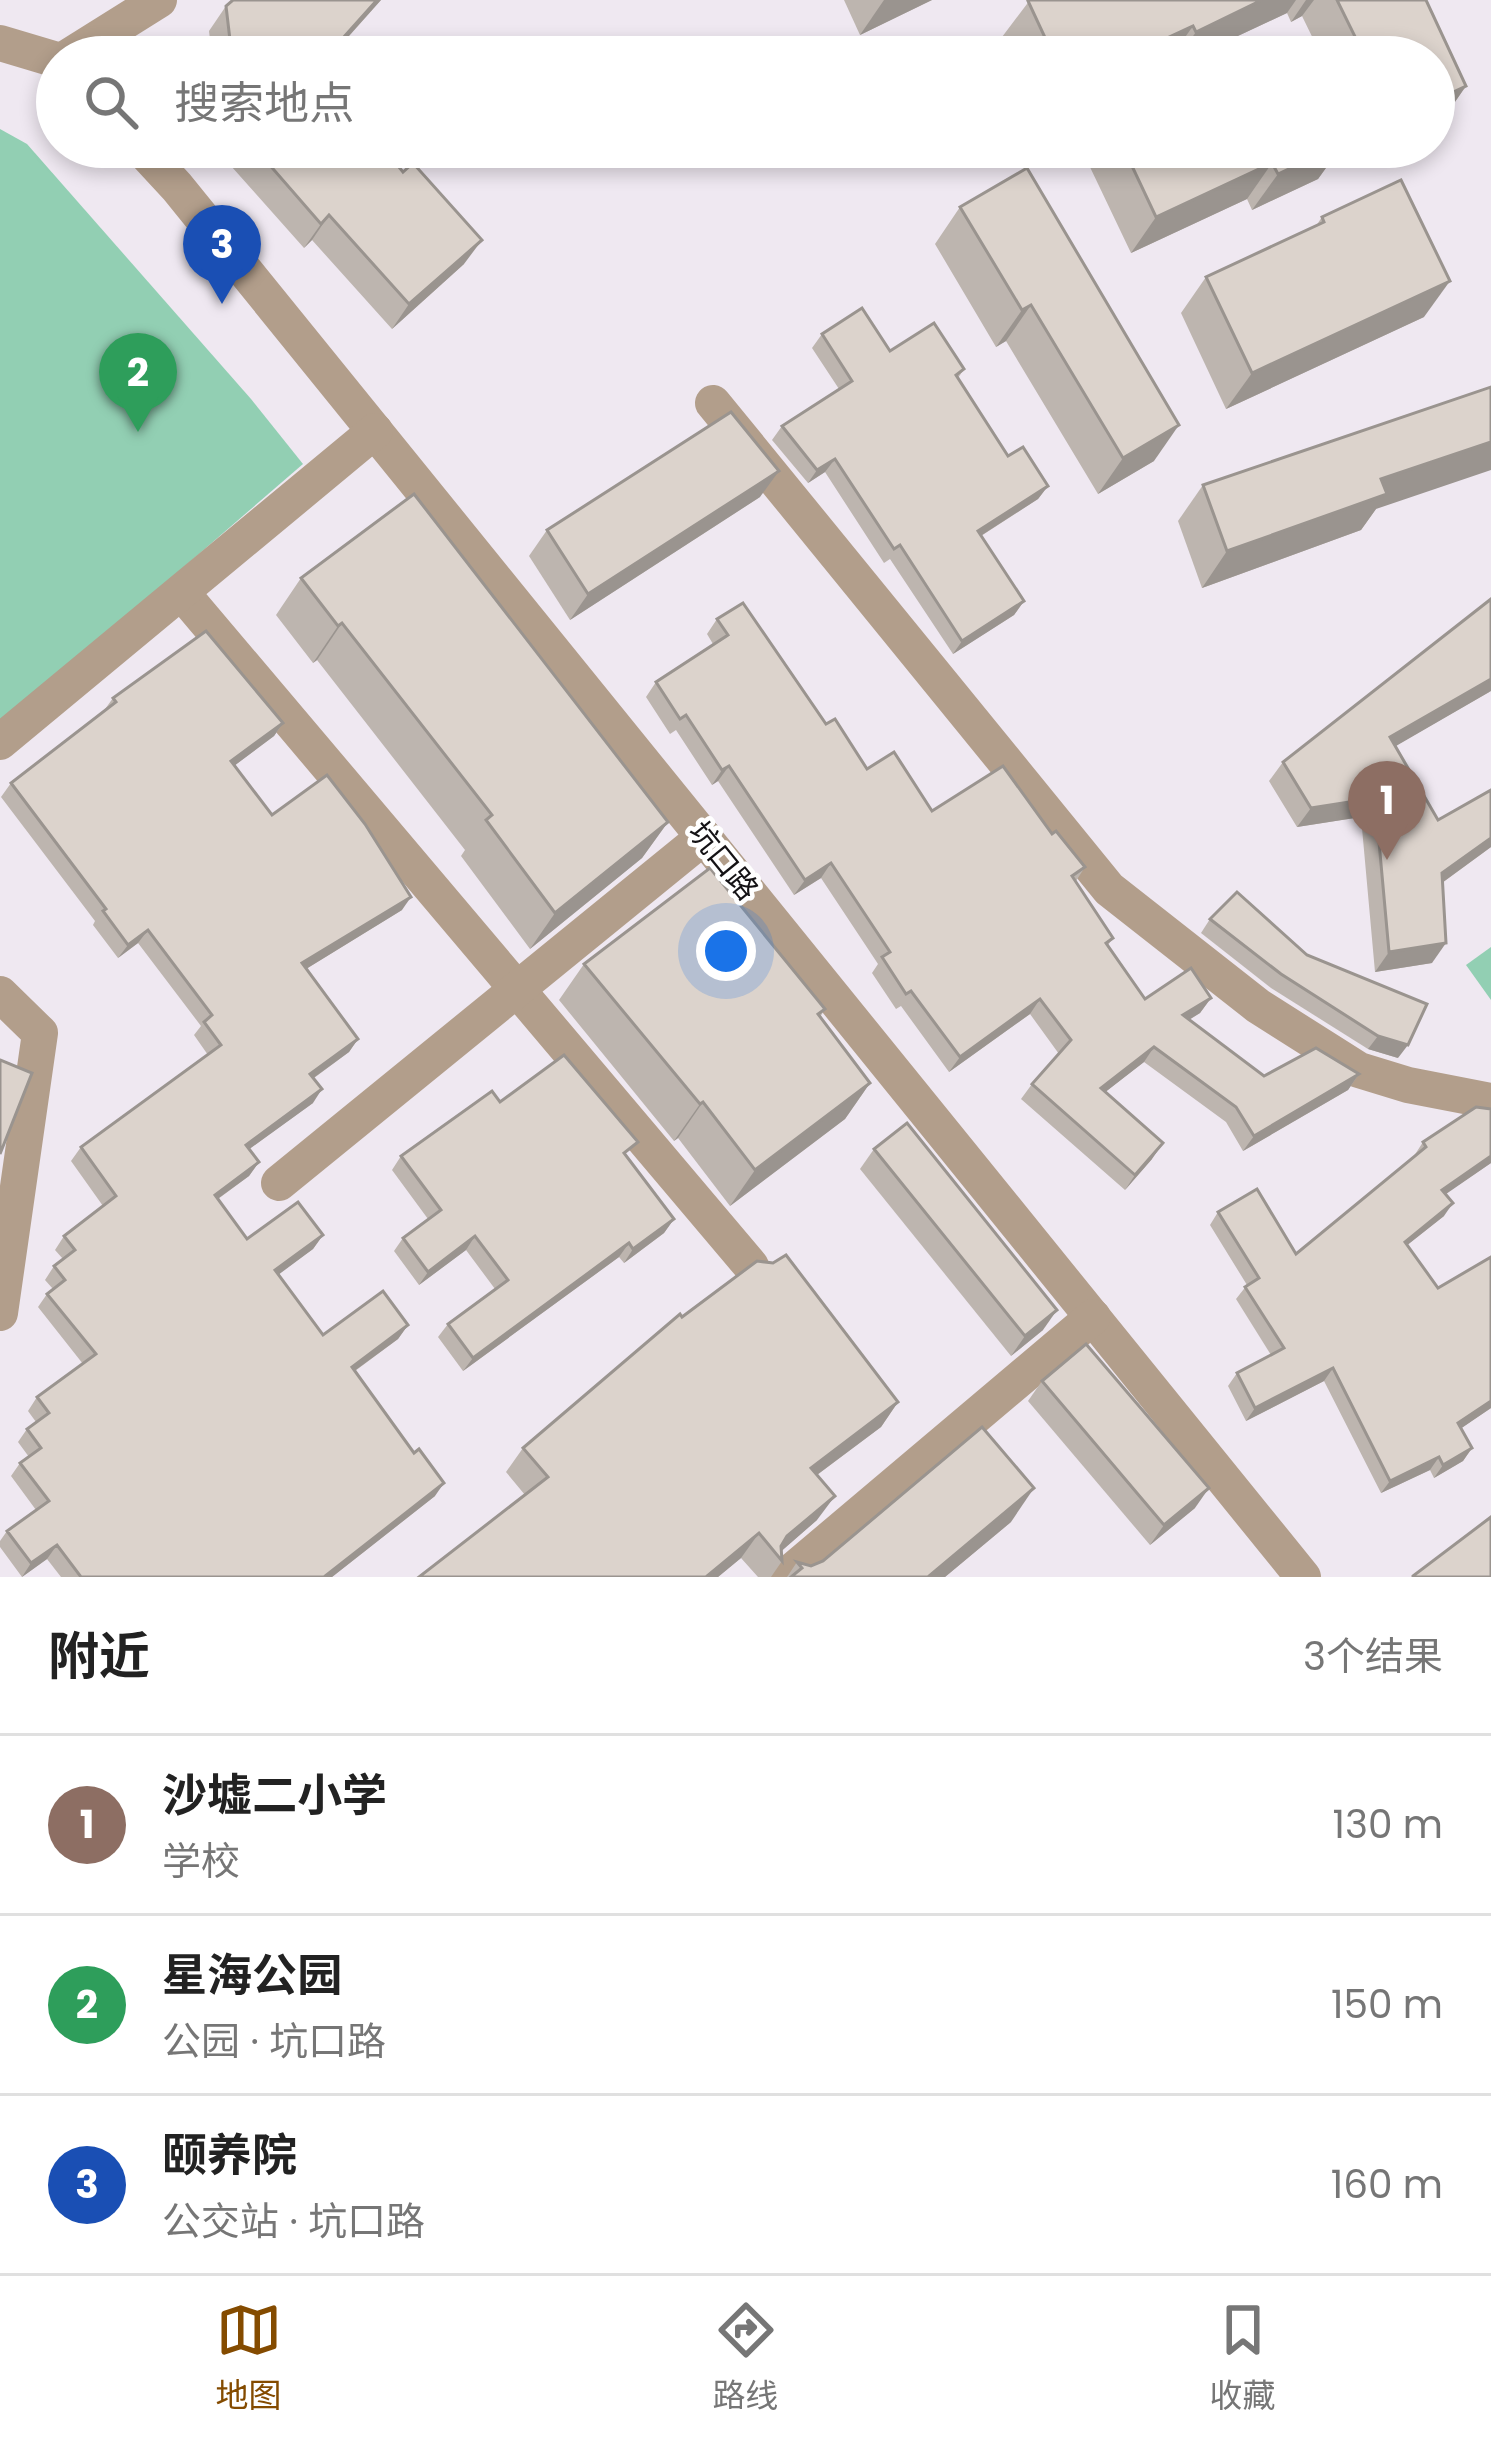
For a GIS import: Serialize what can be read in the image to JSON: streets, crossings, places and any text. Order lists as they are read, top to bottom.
{
  "streets": {
    "street": ["坑口路"]
  },
  "page": {
    "search": "搜索地点",
    "pins": ["3", "2", "1"],
    "heading": ["附近", "3个结果"],
    "list": [
      {
        "mark": "1",
        "name": "沙墟二小学",
        "note": "学校",
        "value": "130 m"
      },
      {
        "mark": "2",
        "name": "星海公园",
        "note": "公园 · 坑口路",
        "value": "150 m"
      },
      {
        "mark": "3",
        "name": "颐养院",
        "note": "公交站 · 坑口路",
        "value": "160 m"
      }
    ],
    "nav": ["地图", "路线", "收藏"]
  }
}
